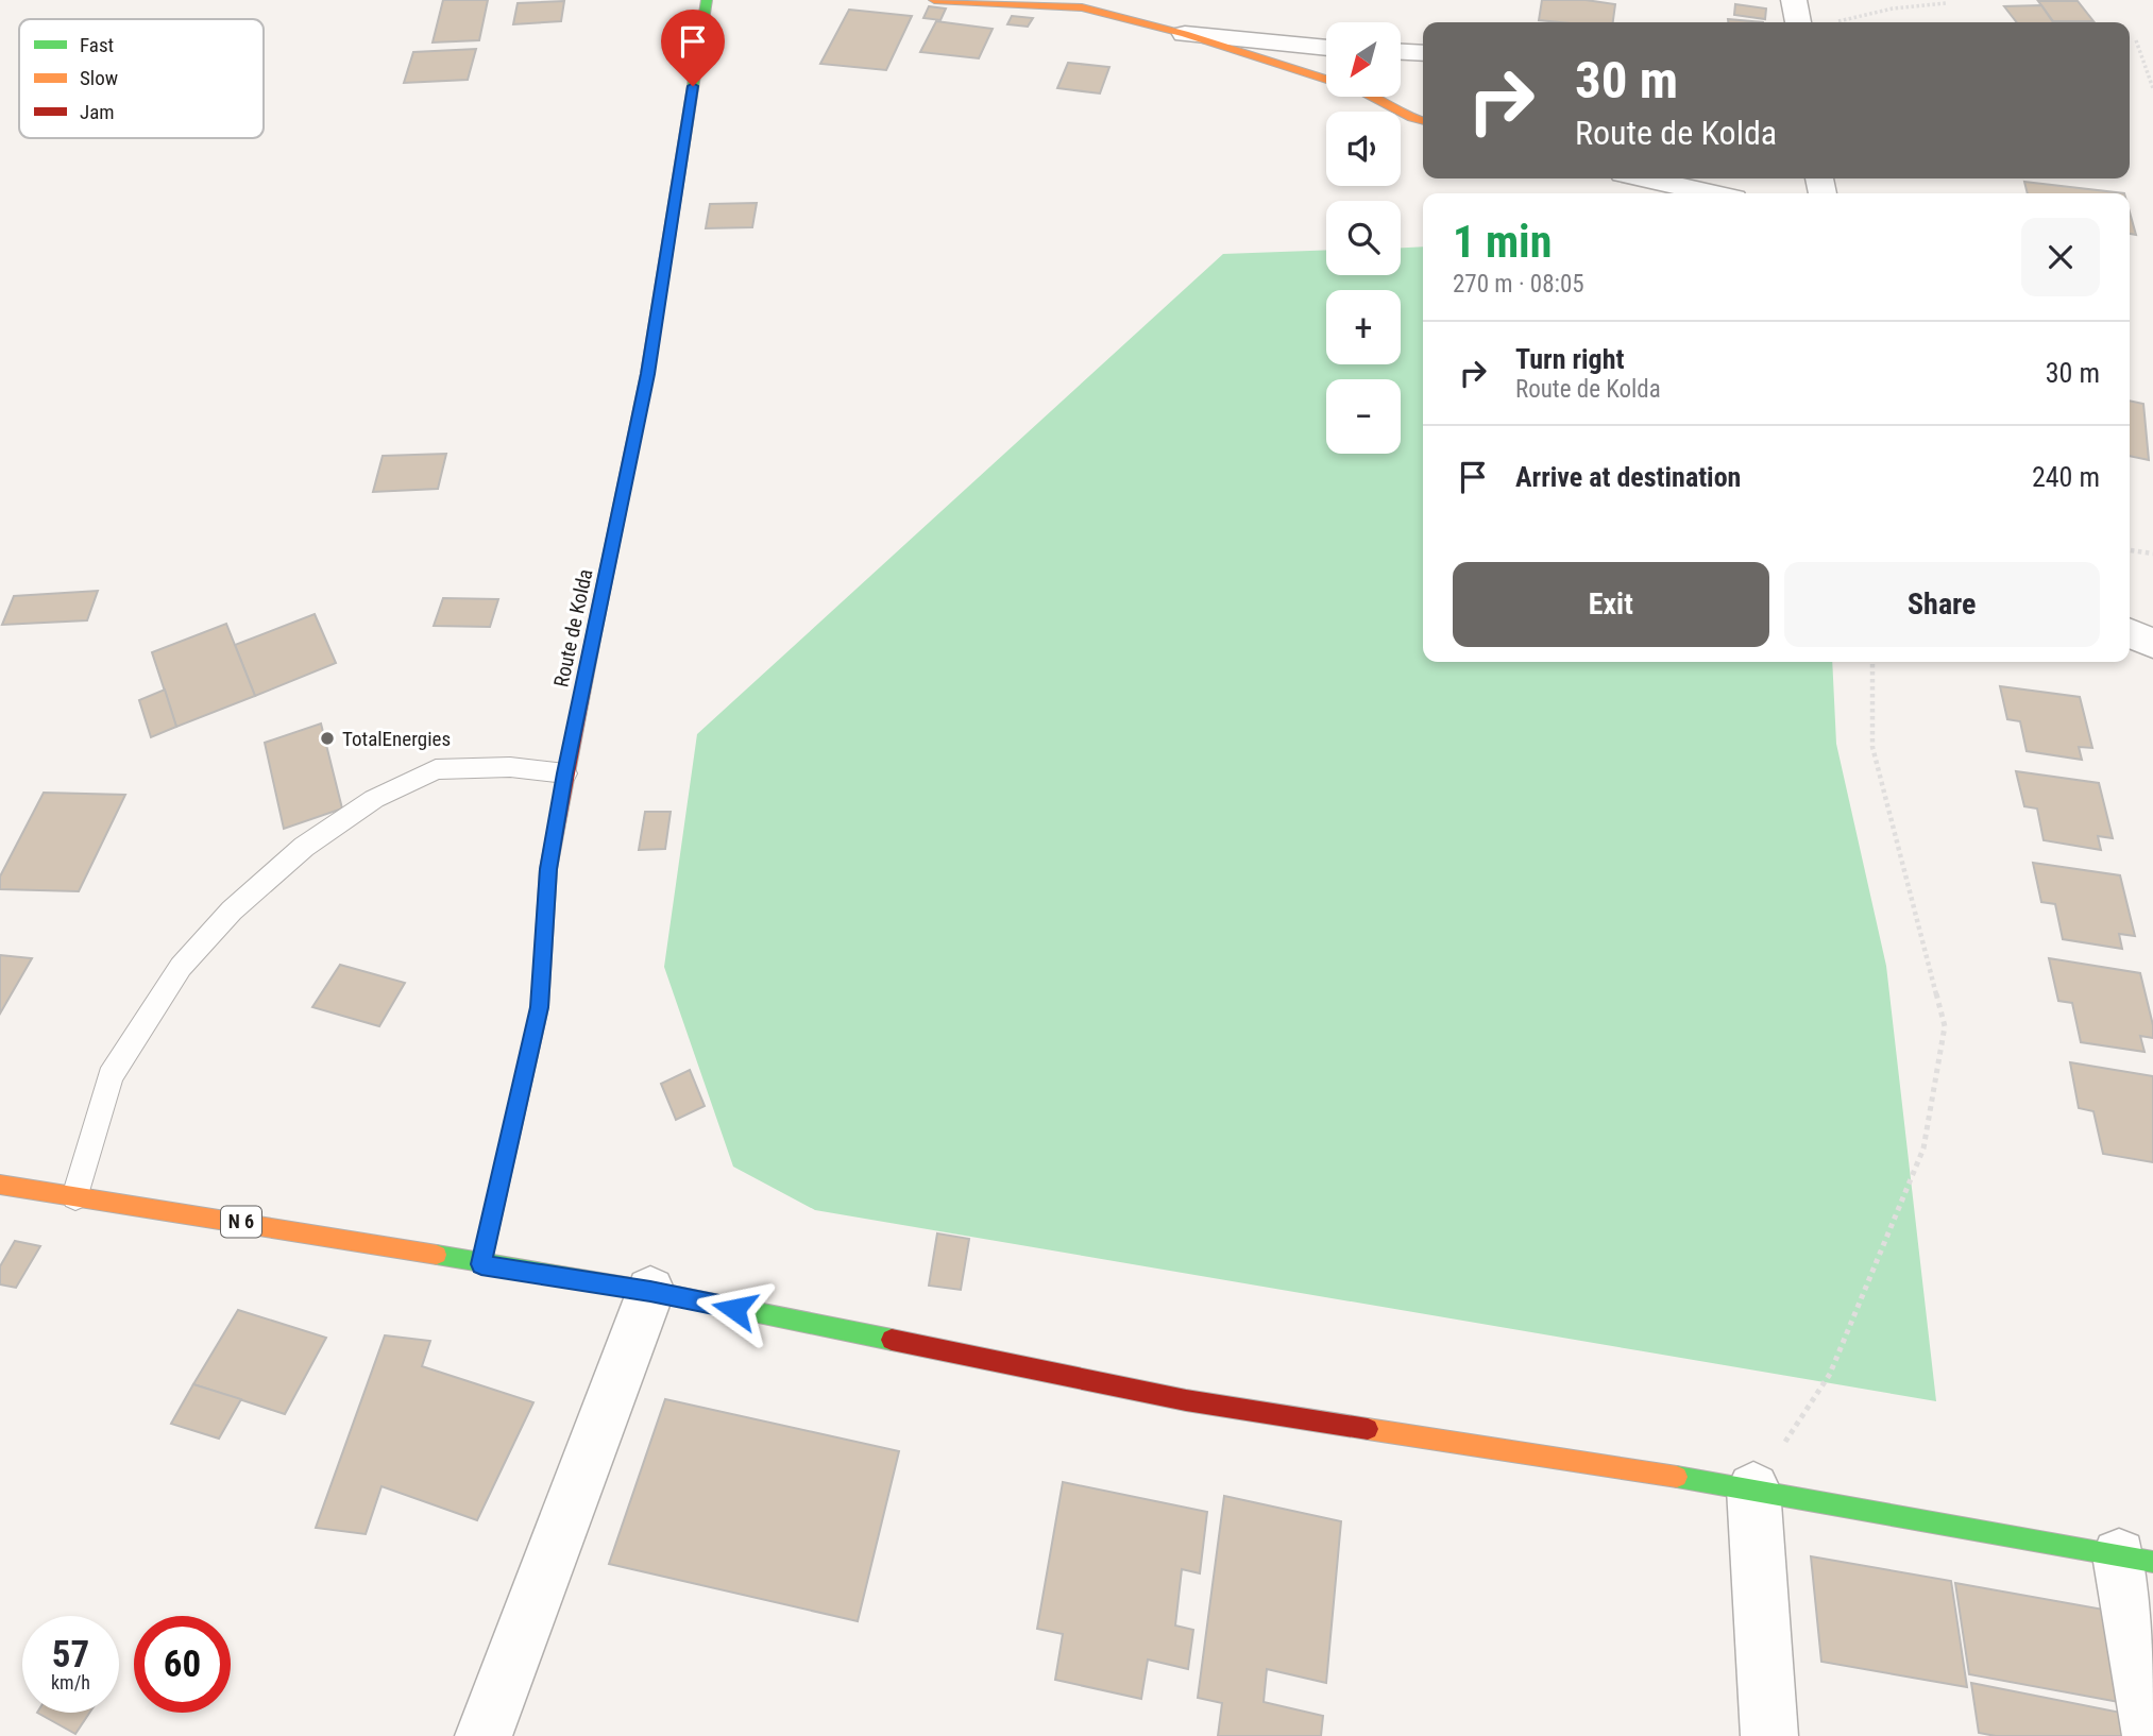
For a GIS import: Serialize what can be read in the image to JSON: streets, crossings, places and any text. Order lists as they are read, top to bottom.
{
  "streets": {
    "main road": ["Route de Kolda", "N 6"]
  },
  "crossings": [
    ["Route de Kolda", "N 6"]
  ],
  "places": ["TotalEnergies"],
  "legend": ["Fast", "Slow", "Jam"],
  "north": "bottom left",
  "page": {
    "map_buttons": ["+", "−"],
    "turn": ["30 m", "Route de Kolda"],
    "heading": ["1 min", "270 m · 08:05"],
    "list": [
      {
        "name": "Turn right",
        "note": "Route de Kolda",
        "value": "30 m"
      },
      {
        "name": "Arrive at destination",
        "value": "240 m"
      }
    ],
    "buttons": ["Exit", "Share"],
    "speed": "57 km/h",
    "limit": "60"
  }
}
